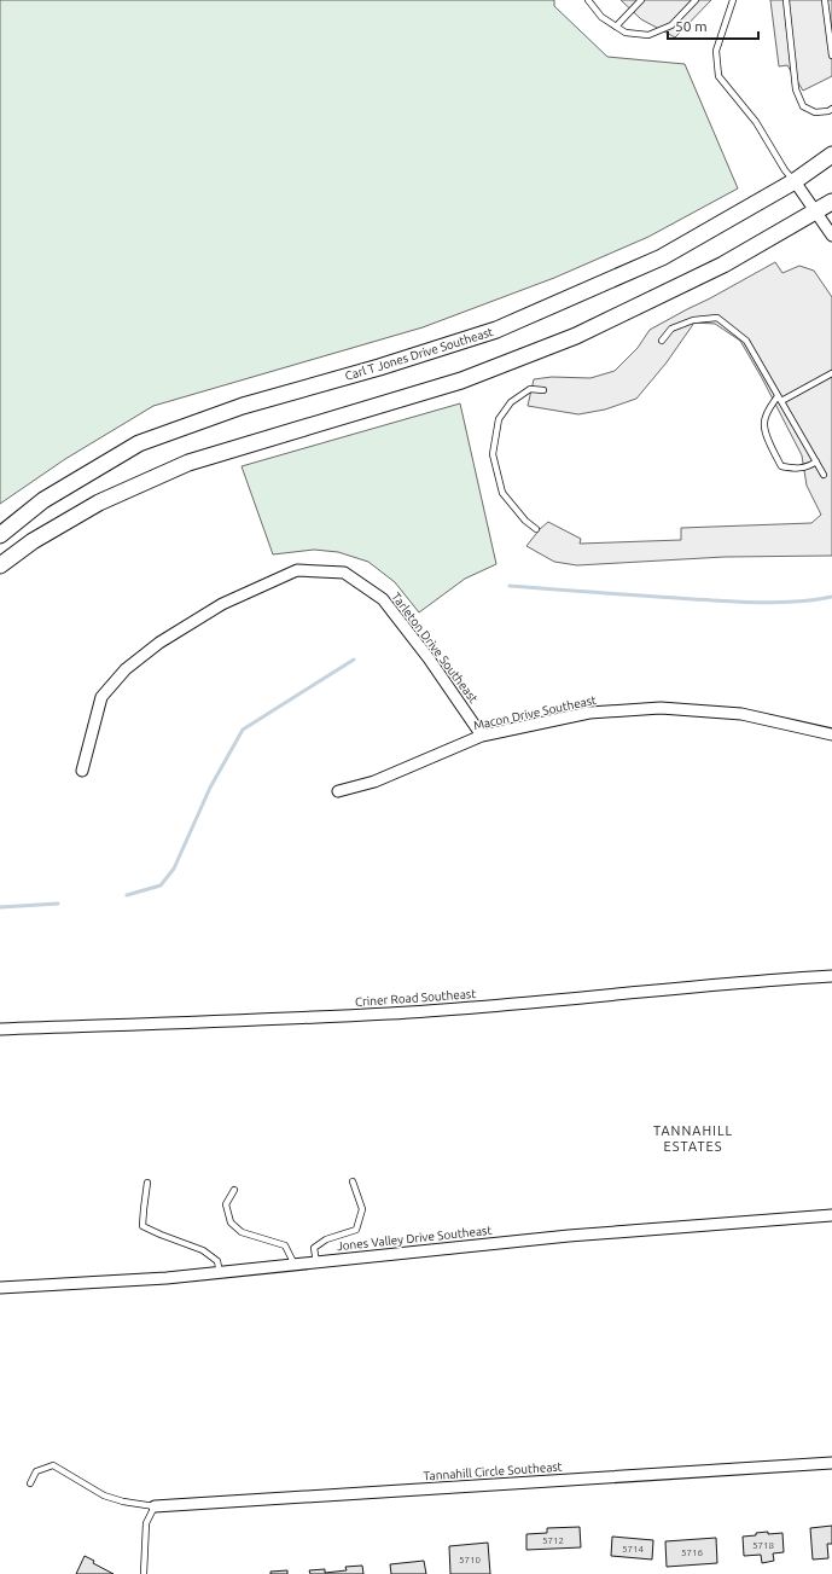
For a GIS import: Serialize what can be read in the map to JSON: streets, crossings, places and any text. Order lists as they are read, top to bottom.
{
  "streets": {
    "main road": ["Carl T Jones Drive Southeast"],
    "street": [
      "Tarleton Drive Southeast",
      "Macon Drive Southeast",
      "Criner Road Southeast",
      "Jones Valley Drive Southeast",
      "Tannahill Circle Southeast"
    ]
  },
  "crossings": [
    ["Tarleton Drive Southeast", "Macon Drive Southeast"]
  ],
  "districts": ["TANNAHILL ESTATES"],
  "house_numbers": [
    "5712",
    "5718",
    "5714",
    "5716",
    "5710"
  ],
  "scale_bar": "50 m"
}
